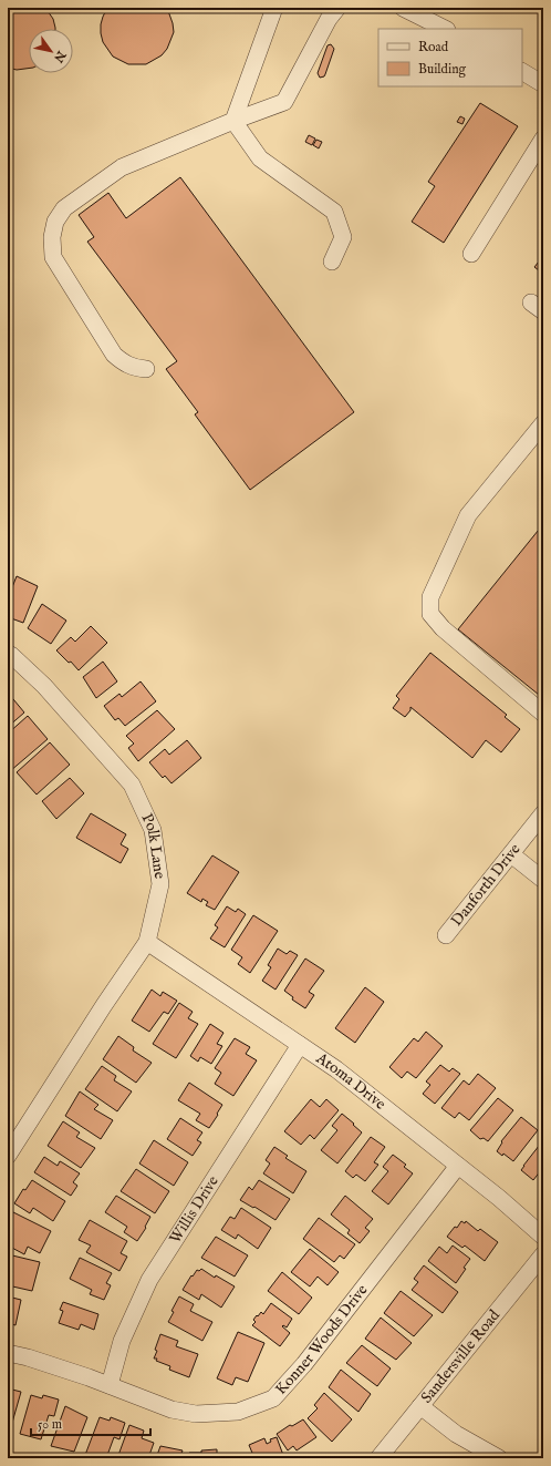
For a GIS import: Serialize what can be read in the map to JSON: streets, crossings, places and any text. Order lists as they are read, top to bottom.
{
  "streets": {
    "street": [
      "Polk Lane",
      "Danforth Drive",
      "Atoma Drive",
      "Willis Drive",
      "Konner Woods Drive",
      "Sandersville Road"
    ]
  },
  "crossings": [
    ["Polk Lane", "Atoma Drive"],
    ["Atoma Drive", "Willis Drive"],
    ["Atoma Drive", "Konner Woods Drive"],
    ["Willis Drive", "Konner Woods Drive"]
  ],
  "legend": ["Road", "Building"],
  "scale_bar": "50 m",
  "north": "bottom right"
}
